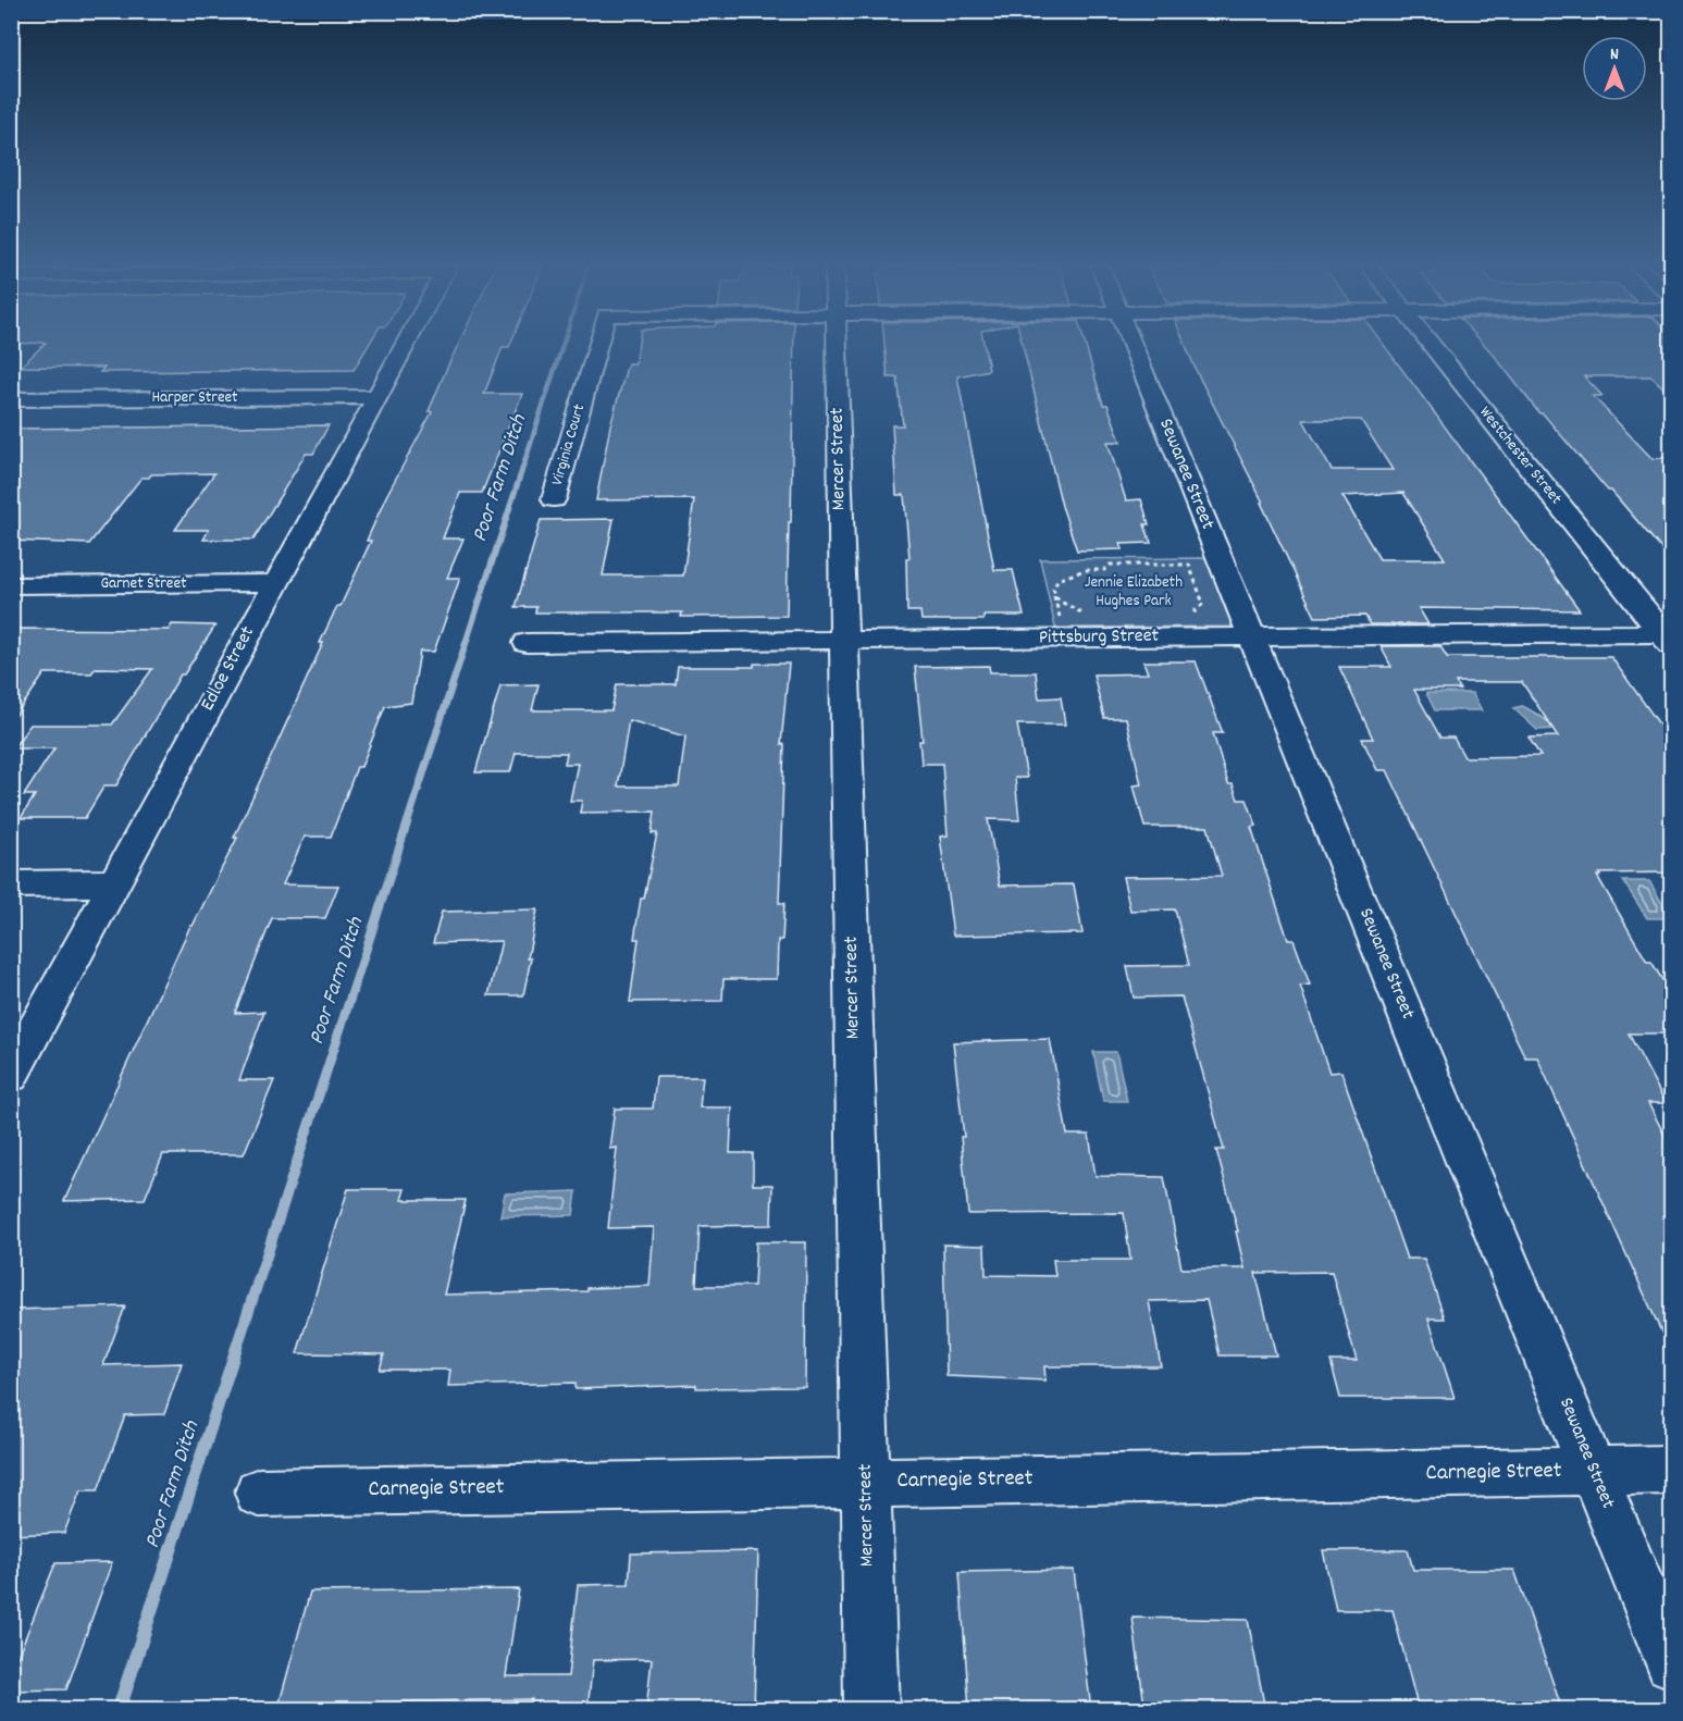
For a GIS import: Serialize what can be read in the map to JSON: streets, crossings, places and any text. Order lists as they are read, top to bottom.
{
  "streets": {
    "street": [
      "Harper Street",
      "Virginia Court",
      "Westchester Street",
      "Mercer Street",
      "Sewanee Street",
      "Garnet Street",
      "Pittsburg Street",
      "Edloe Street",
      "Carnegie Street"
    ]
  },
  "crossings": [
    ["Harper Street", "Edloe Street"],
    ["Westchester Street", "Pittsburg Street"],
    ["Mercer Street", "Pittsburg Street"],
    ["Mercer Street", "Carnegie Street"],
    ["Sewanee Street", "Pittsburg Street"],
    ["Sewanee Street", "Carnegie Street"],
    ["Garnet Street", "Edloe Street"]
  ],
  "water": ["Poor Farm Ditch"],
  "parks": ["Jennie Elizabeth Hughes Park"],
  "north": "top"
}
